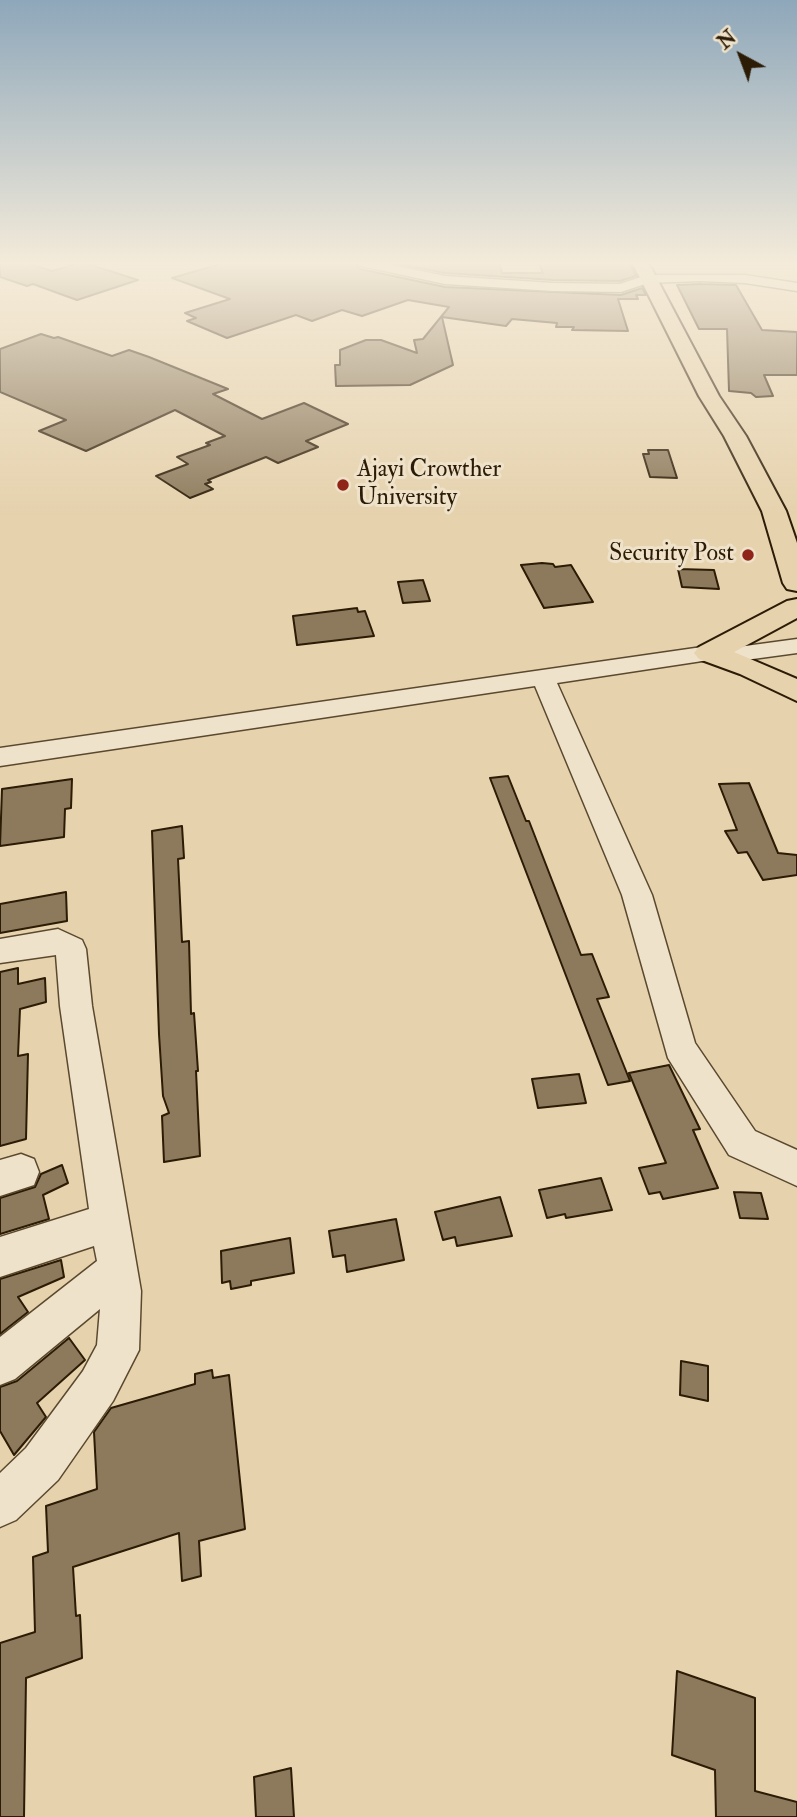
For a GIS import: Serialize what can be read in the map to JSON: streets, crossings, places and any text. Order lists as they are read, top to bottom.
{
  "places": ["Ajayi Crowther University", "Security Post"],
  "north": "top left"
}
